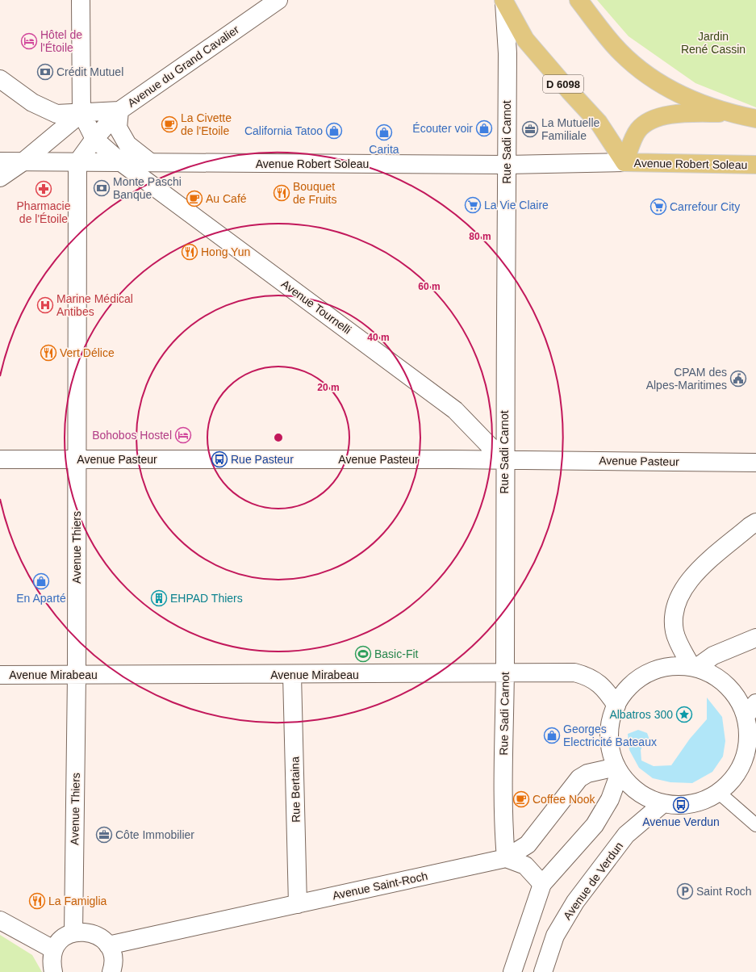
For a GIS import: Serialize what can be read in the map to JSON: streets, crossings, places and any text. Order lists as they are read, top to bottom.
{
  "streets": {
    "main road": ["D 6098", "Avenue Robert Soleau"],
    "street": [
      "Avenue du Grand Cavalier",
      "Rue Sadi Carnot",
      "Avenue Tournelli",
      "Avenue Pasteur",
      "Avenue Thiers",
      "Avenue Mirabeau",
      "Rue Bertaina",
      "Avenue de Verdun",
      "Avenue Saint-Roch"
    ]
  },
  "crossings": [
    ["Rue Sadi Carnot", "Avenue Robert Soleau"],
    ["Rue Sadi Carnot", "Avenue Tournelli"],
    ["Rue Sadi Carnot", "Avenue Pasteur"],
    ["Rue Sadi Carnot", "Avenue Mirabeau"],
    ["Rue Sadi Carnot", "Avenue Saint-Roch"],
    ["Avenue Robert Soleau", "Avenue Tournelli"],
    ["Avenue Robert Soleau", "Avenue Thiers"],
    ["Avenue Tournelli", "Avenue Pasteur"],
    ["Avenue Pasteur", "Avenue Thiers"],
    ["Avenue Thiers", "Avenue Mirabeau"],
    ["Avenue Mirabeau", "Rue Bertaina"],
    ["Rue Bertaina", "Avenue Saint-Roch"]
  ],
  "parks": ["Jardin René Cassin"],
  "places": {
    "hotel": ["Hôtel de l'Étoile", "Bohobos Hostel"],
    "bank": ["Crédit Mutuel", "Monte Paschi Banque"],
    "cafe": ["La Civette de l'Etoile", "Au Café", "Coffee Nook"],
    "shop": [
      "Écouter voir",
      "California Tatoo",
      "Carita",
      "En Aparté",
      "Georges Electricité Bateaux"
    ],
    "office": ["La Mutuelle Familiale", "Côte Immobilier"],
    "pharmacy": ["Pharmacie de l'Étoile"],
    "restaurant": [
      "Bouquet de Fruits",
      "Hong Yun",
      "Vert Délice",
      "La Famiglia"
    ],
    "supermarket": ["La Vie Claire", "Carrefour City"],
    "hospital": ["Marine Médical Antibes"],
    "public building": ["CPAM des Alpes-Maritimes"],
    "bus stop": ["Rue Pasteur", "Avenue Verdun"],
    "building": ["EHPAD Thiers"],
    "sports": ["Basic-Fit"],
    "place": ["Albatros 300"],
    "parking": ["Saint Roch"]
  },
  "rings": [
    "80 m",
    "60 m",
    "40 m",
    "20 m"
  ]
}
